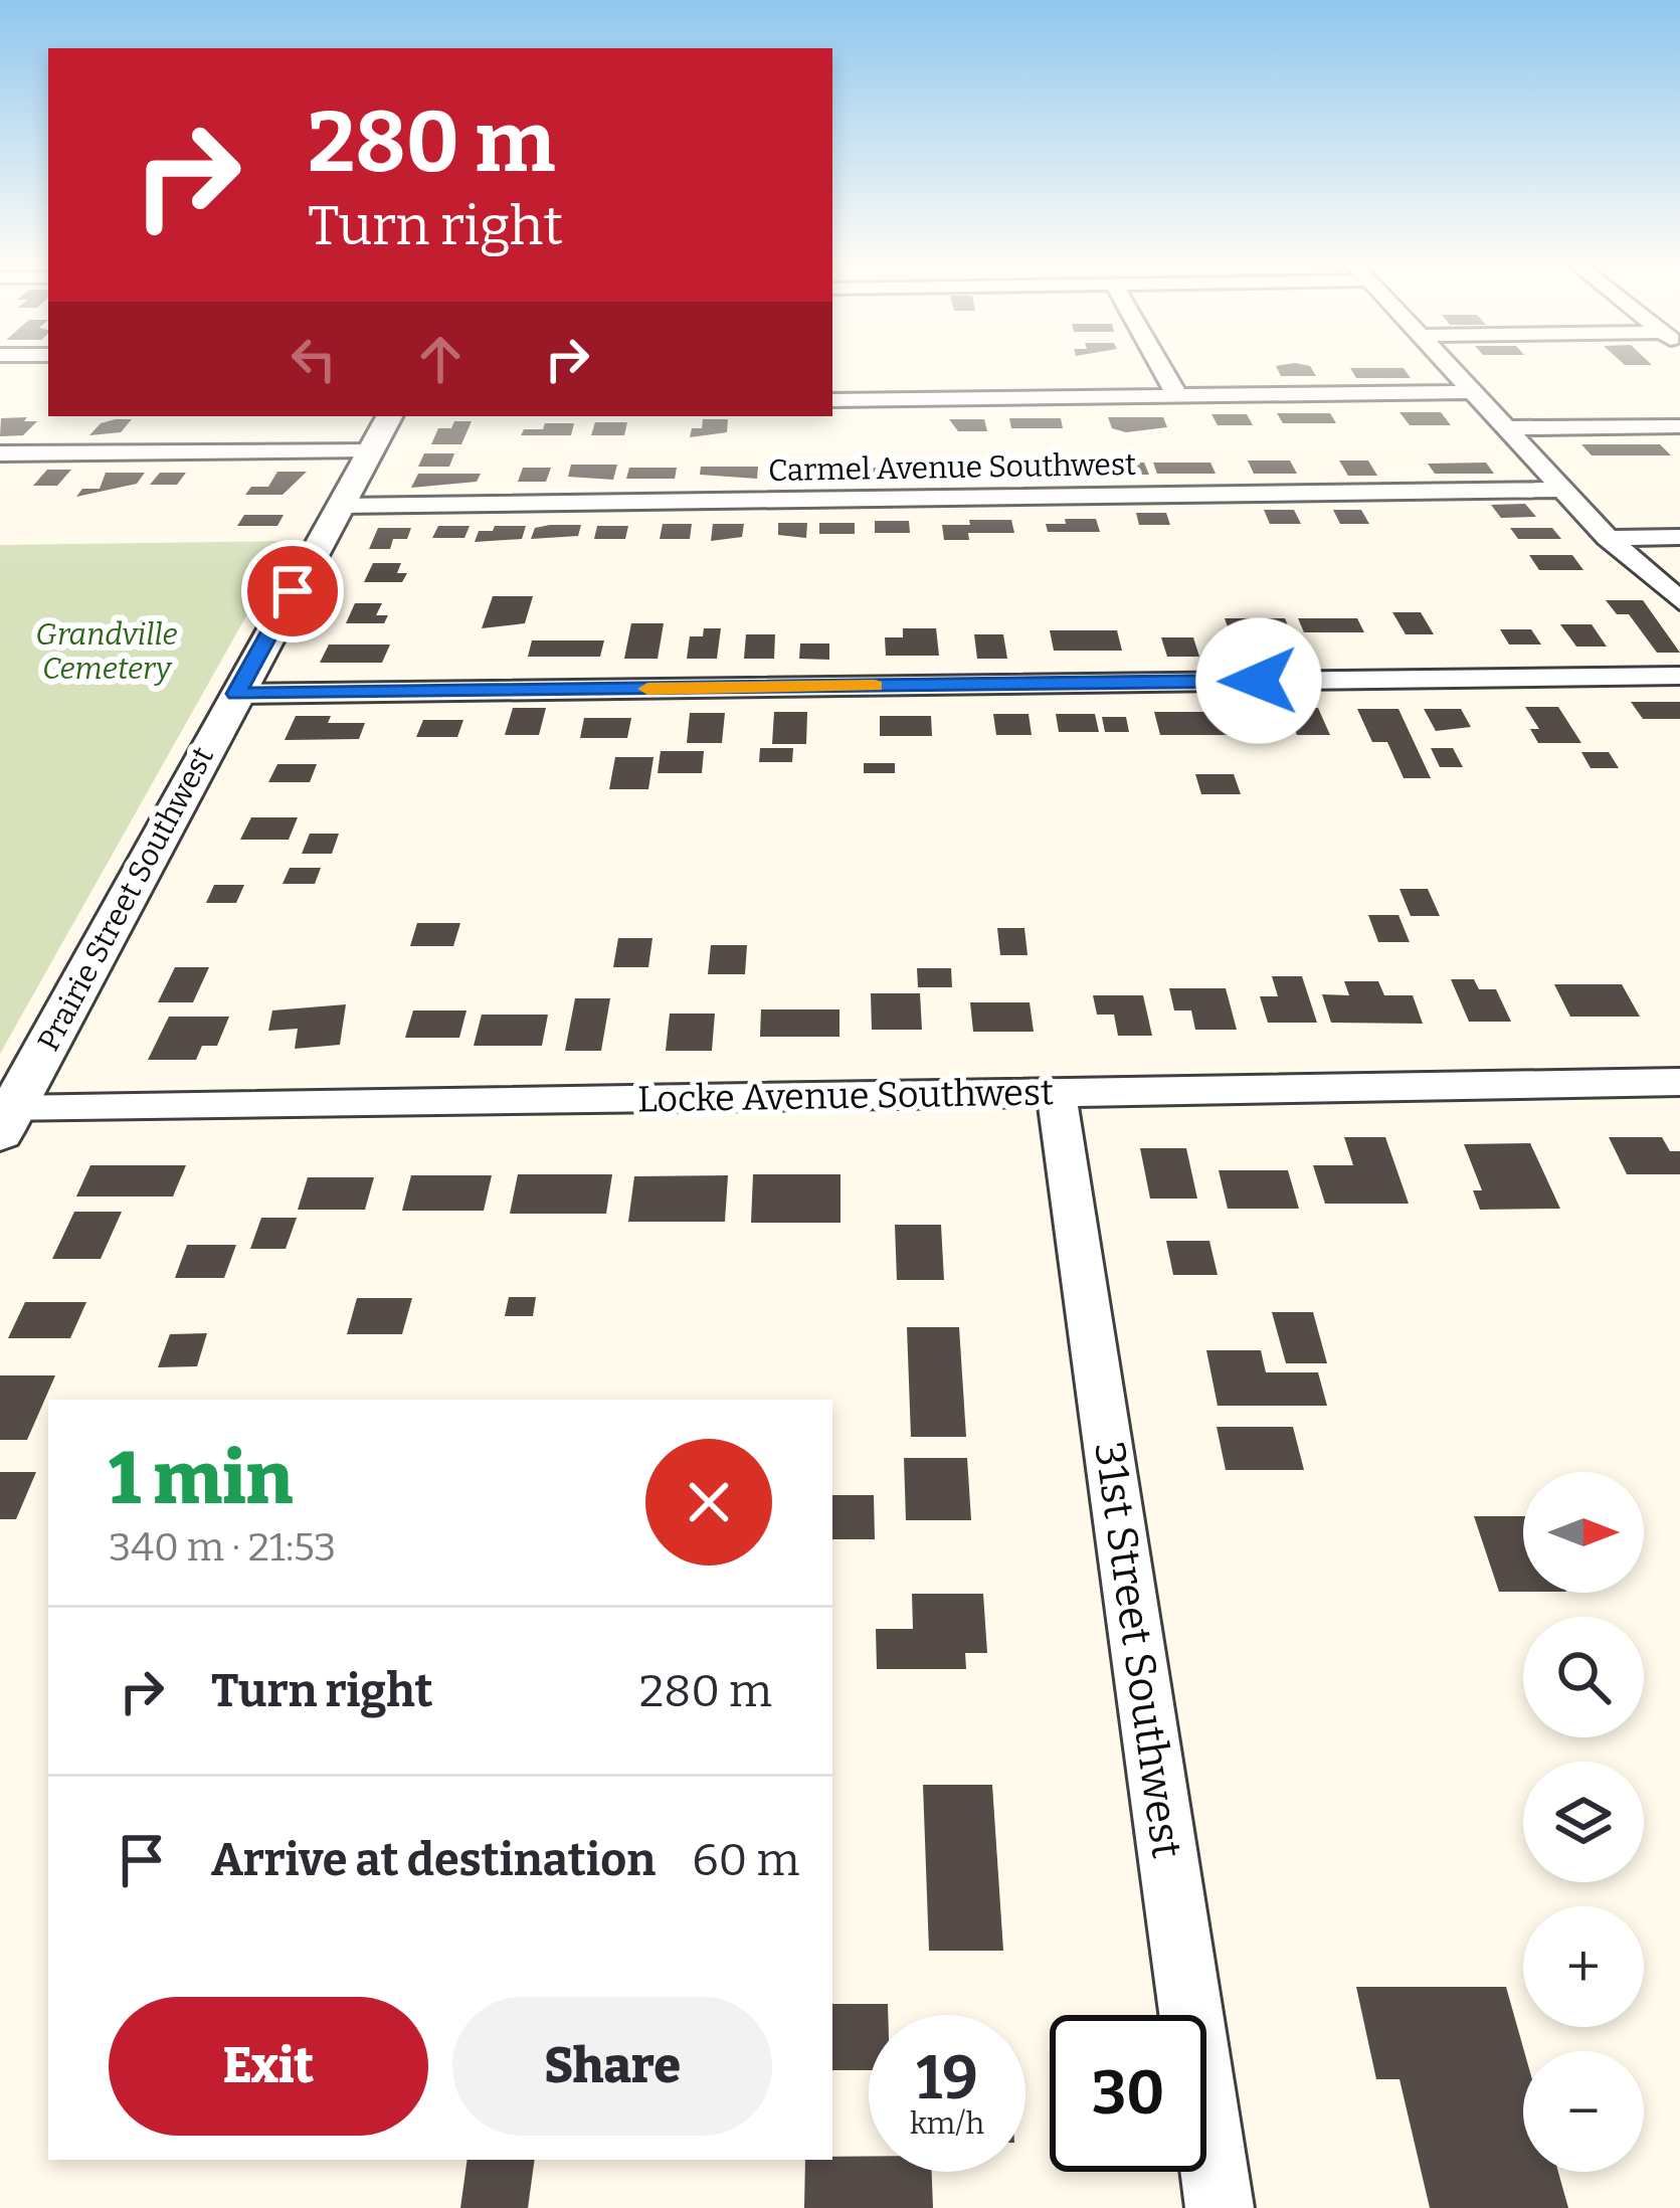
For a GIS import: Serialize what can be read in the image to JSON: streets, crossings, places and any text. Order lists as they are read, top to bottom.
{
  "streets": {
    "street": [
      "Carmel Avenue Southwest",
      "Prairie Street Southwest",
      "Locke Avenue Southwest",
      "31st Street Southwest"
    ]
  },
  "crossings": [
    ["Carmel Avenue Southwest", "Prairie Street Southwest"],
    ["Prairie Street Southwest", "Locke Avenue Southwest"],
    ["Locke Avenue Southwest", "31st Street Southwest"]
  ],
  "parks": ["Grandville Cemetery"],
  "north": "right",
  "page": {
    "turn": ["280 m", "Turn right"],
    "heading": ["1 min", "340 m · 21:53"],
    "map_buttons": ["+", "−"],
    "list": [
      {
        "name": "Turn right",
        "value": "280 m"
      },
      {
        "name": "Arrive at destination",
        "value": "60 m"
      }
    ],
    "buttons": ["Exit", "Share"],
    "speed": "19 km/h",
    "limit": "30"
  }
}
